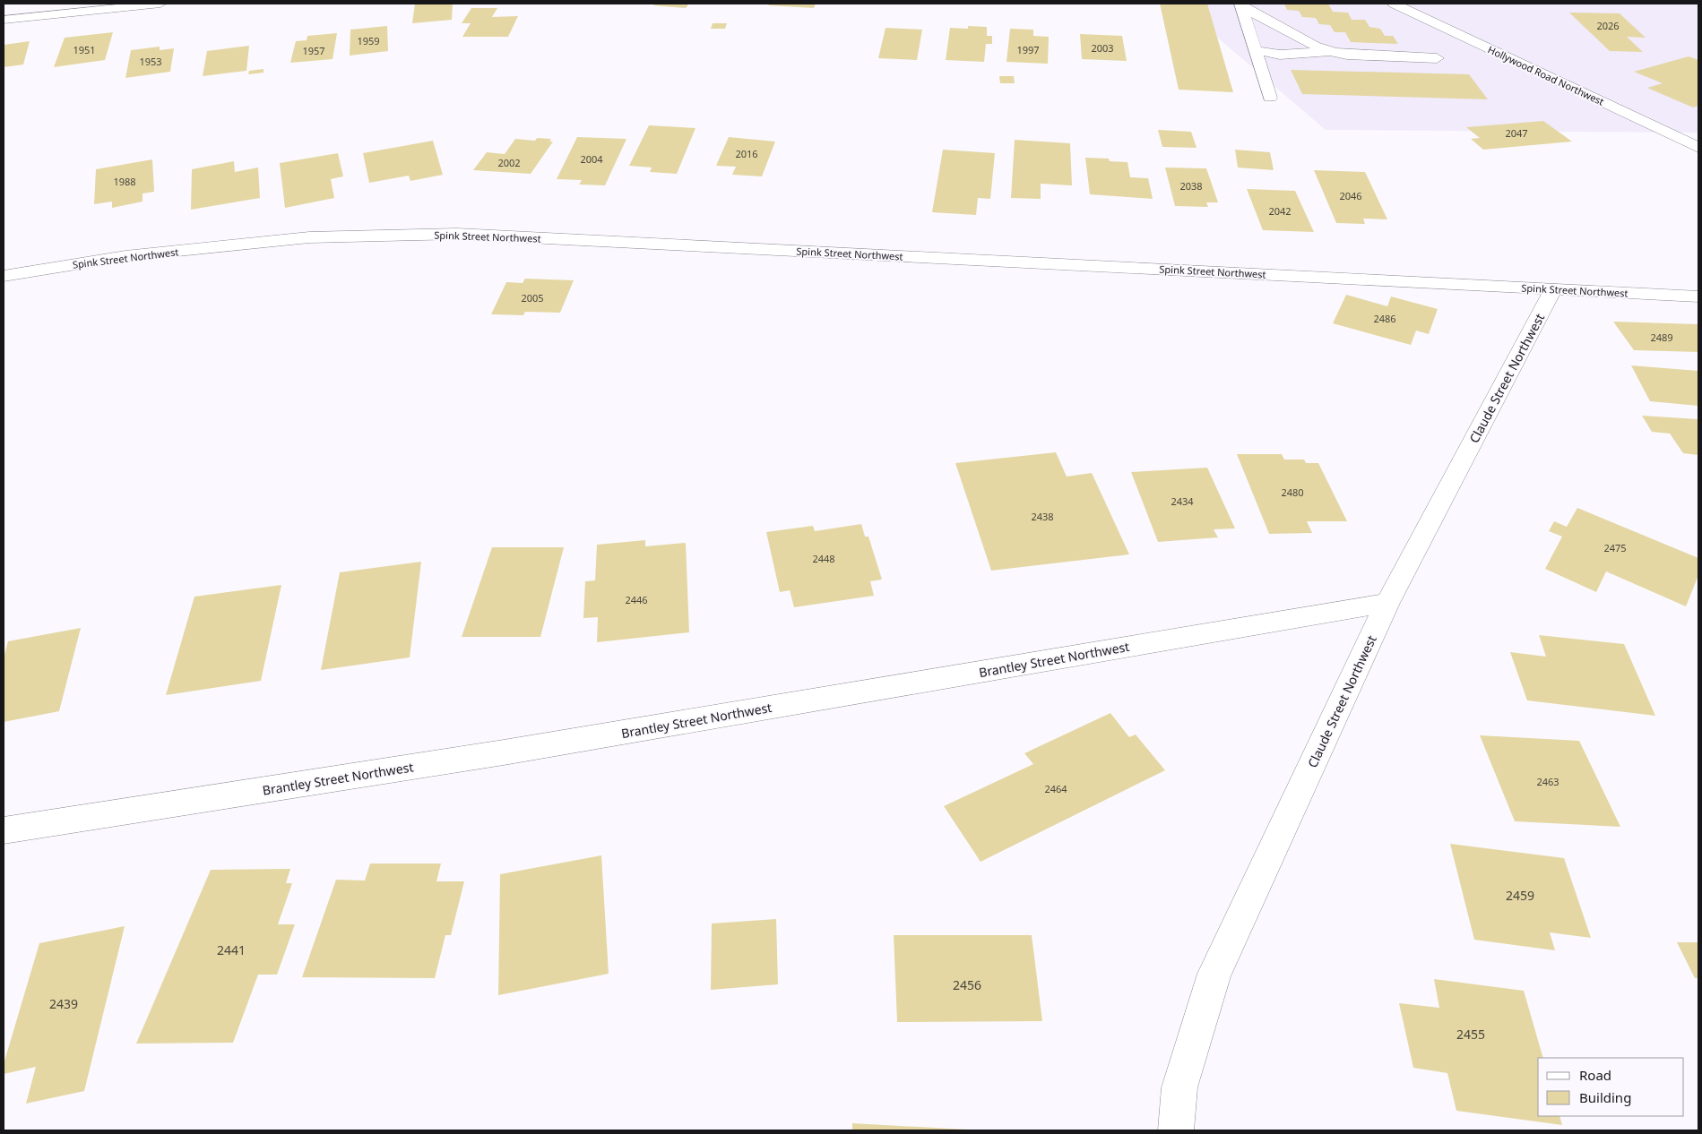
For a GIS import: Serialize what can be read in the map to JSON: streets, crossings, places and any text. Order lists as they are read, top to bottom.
{
  "streets": {
    "street": [
      "Hollywood Road Northwest",
      "Spink Street Northwest",
      "Claude Street Northwest",
      "Brantley Street Northwest"
    ]
  },
  "crossings": [
    ["Spink Street Northwest", "Claude Street Northwest"],
    ["Claude Street Northwest", "Brantley Street Northwest"]
  ],
  "house_numbers": [
    "2026",
    "1959",
    "2003",
    "1951",
    "1997",
    "1957",
    "1953",
    "2047",
    "2016",
    "2004",
    "2002",
    "1988",
    "2038",
    "2046",
    "2042",
    "2005",
    "2486",
    "2489",
    "2480",
    "2434",
    "2438",
    "2475",
    "2448",
    "2446",
    "2463",
    "2464",
    "2459",
    "2441",
    "2456",
    "2439",
    "2455"
  ],
  "legend": ["Road", "Building"]
}
